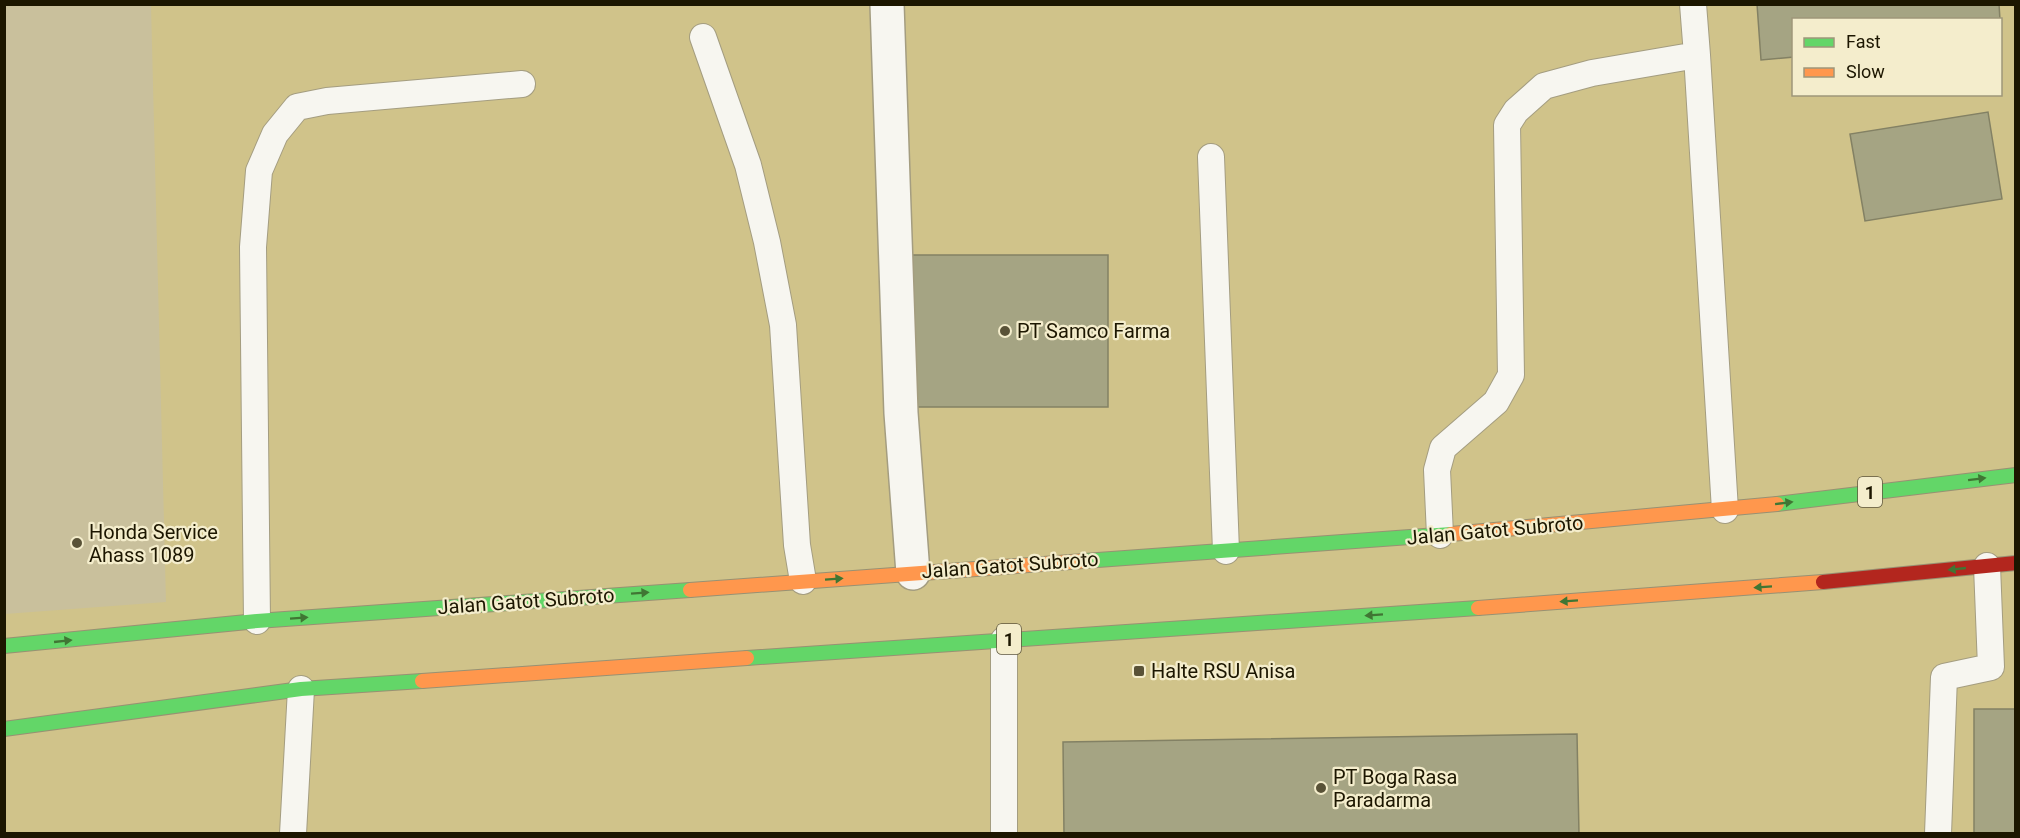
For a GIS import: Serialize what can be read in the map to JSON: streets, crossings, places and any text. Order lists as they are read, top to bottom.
{
  "streets": {
    "highway": ["1", "Jalan Gatot Subroto"]
  },
  "places": {
    "other": ["PT Samco Farma", "Honda Service Ahass 1089", "PT Boga Rasa Paradarma"],
    "transit": ["Halte RSU Anisa"]
  },
  "legend": ["Fast", "Slow"]
}
